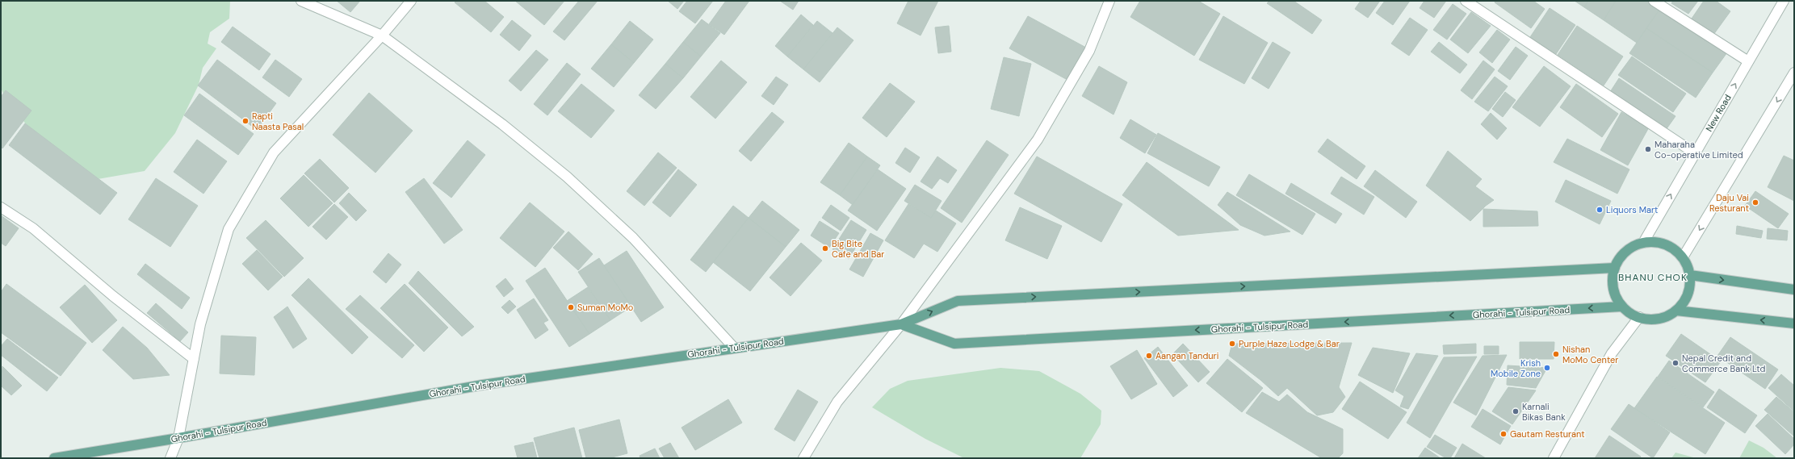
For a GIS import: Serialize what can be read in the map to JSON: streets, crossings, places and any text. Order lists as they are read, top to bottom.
{
  "streets": {
    "main road": ["Ghorahi - Tulsipur Road"],
    "street": ["New Road"]
  },
  "crossings": [
    ["New Road", "Ghorahi - Tulsipur Road"]
  ],
  "districts": ["BHANU CHOK"],
  "places": [
    "Rapti Naasta Pasal",
    "Maharaha Co-operative Limited",
    "Daju Vai Resturant",
    "Liquors Mart",
    "Big Bite Cafe and Bar",
    "Suman MoMo",
    "Purple Haze Lodge & Bar",
    "Nishan MoMo Center",
    "Aangan Tanduri",
    "Nepal Credit and Commerce Bank Ltd",
    "Krish Mobile Zone",
    "Karnali Bikas Bank",
    "Gautam Resturant"
  ]
}
